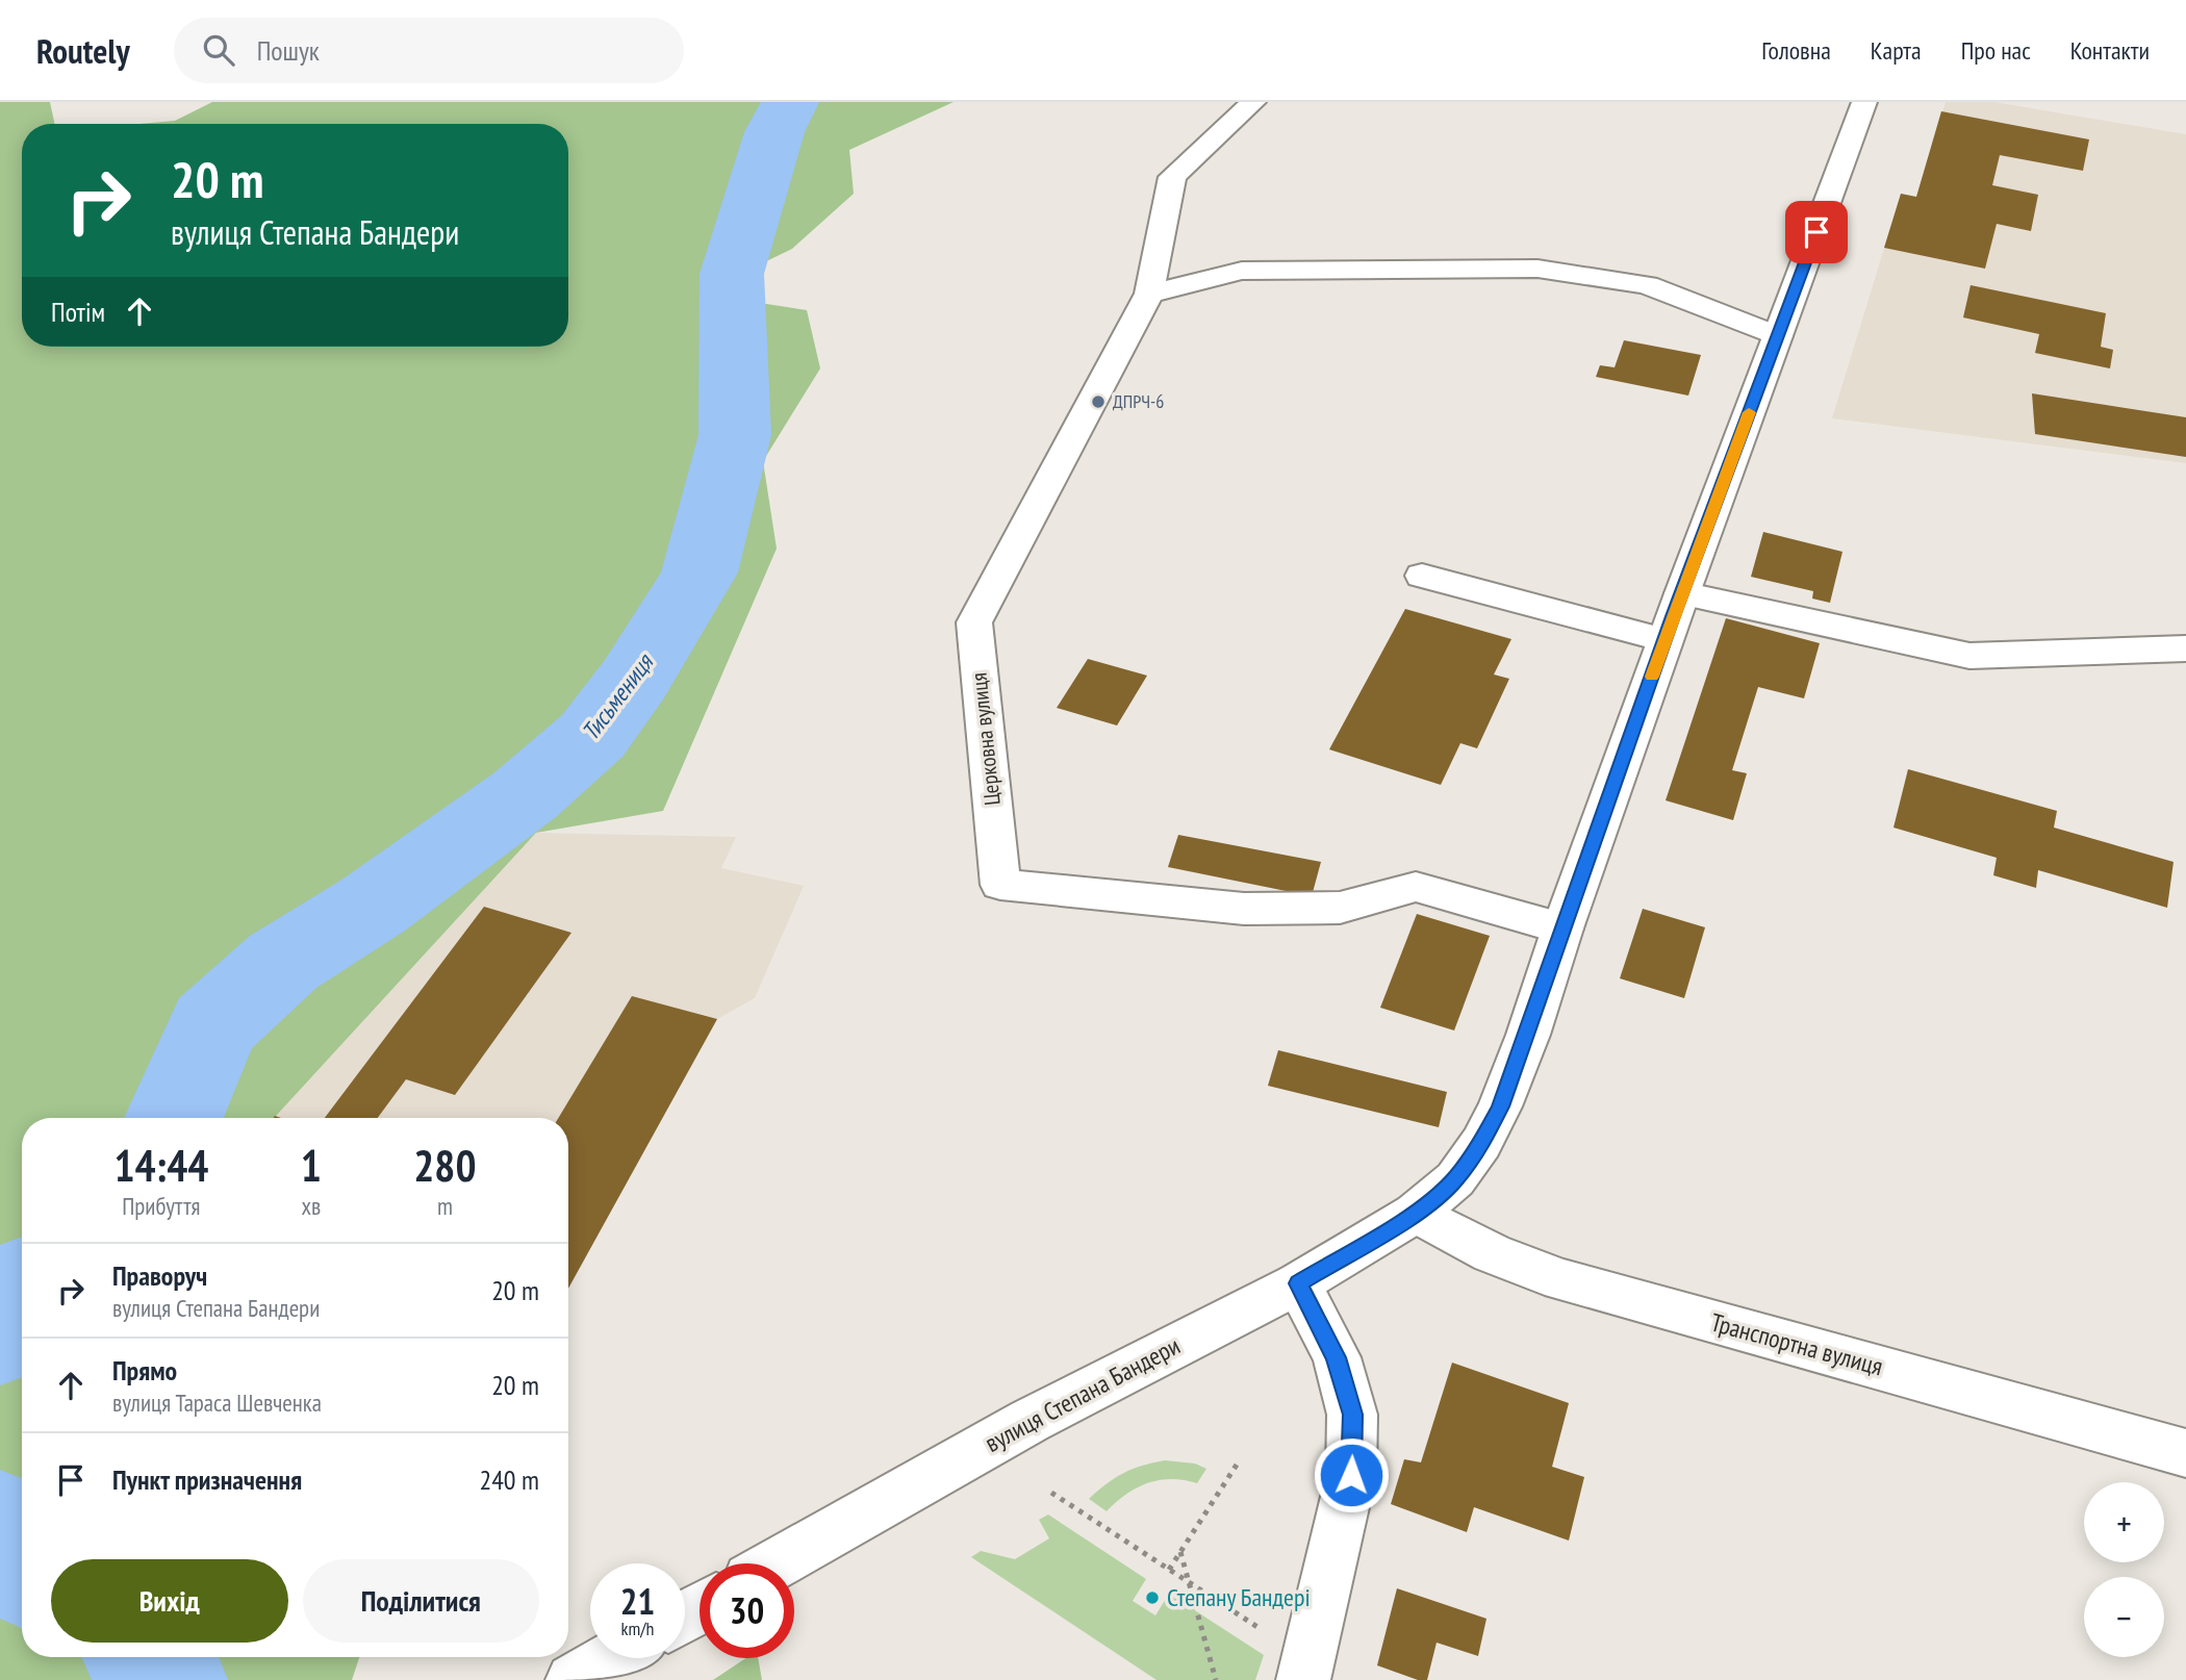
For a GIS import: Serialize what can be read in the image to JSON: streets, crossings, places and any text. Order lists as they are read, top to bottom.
{
  "streets": {
    "main road": ["Церковна вулиця", "Транспортна вулиця", "вулиця Степана Бандери"]
  },
  "crossings": [
    ["Церковна вулиця", "вулиця Степана Бандери"],
    ["Транспортна вулиця", "вулиця Степана Бандери"]
  ],
  "water": ["Тисьмениця"],
  "places": ["ДПРЧ-6", "Степану Бандері"],
  "page": {
    "header": "Routely",
    "search": "Пошук",
    "nav": [
      "Головна",
      "Карта",
      "Про нас",
      "Контакти"
    ],
    "turn": ["20 m", "вулиця Степана Бандери"],
    "then": "Потім",
    "eta": [
      "14:44",
      "Прибуття",
      "1",
      "хв",
      "280",
      "m"
    ],
    "list": [
      {
        "name": "Праворуч",
        "note": "вулиця Степана Бандери",
        "value": "20 m"
      },
      {
        "name": "Прямо",
        "note": "вулиця Тараса Шевченка",
        "value": "20 m"
      },
      {
        "name": "Пункт призначення",
        "value": "240 m"
      }
    ],
    "map_buttons": ["+", "−"],
    "buttons": ["Вихід", "Поділитися"],
    "speed": "21 km/h",
    "limit": "30"
  }
}
